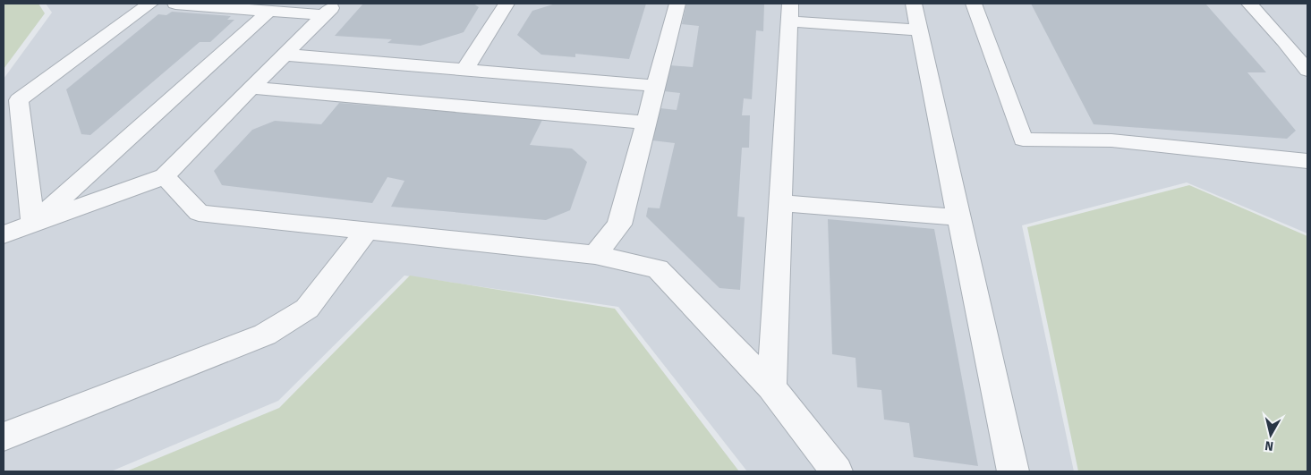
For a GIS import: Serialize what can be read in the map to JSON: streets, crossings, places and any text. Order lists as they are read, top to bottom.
{
  "north": "bottom"
}
